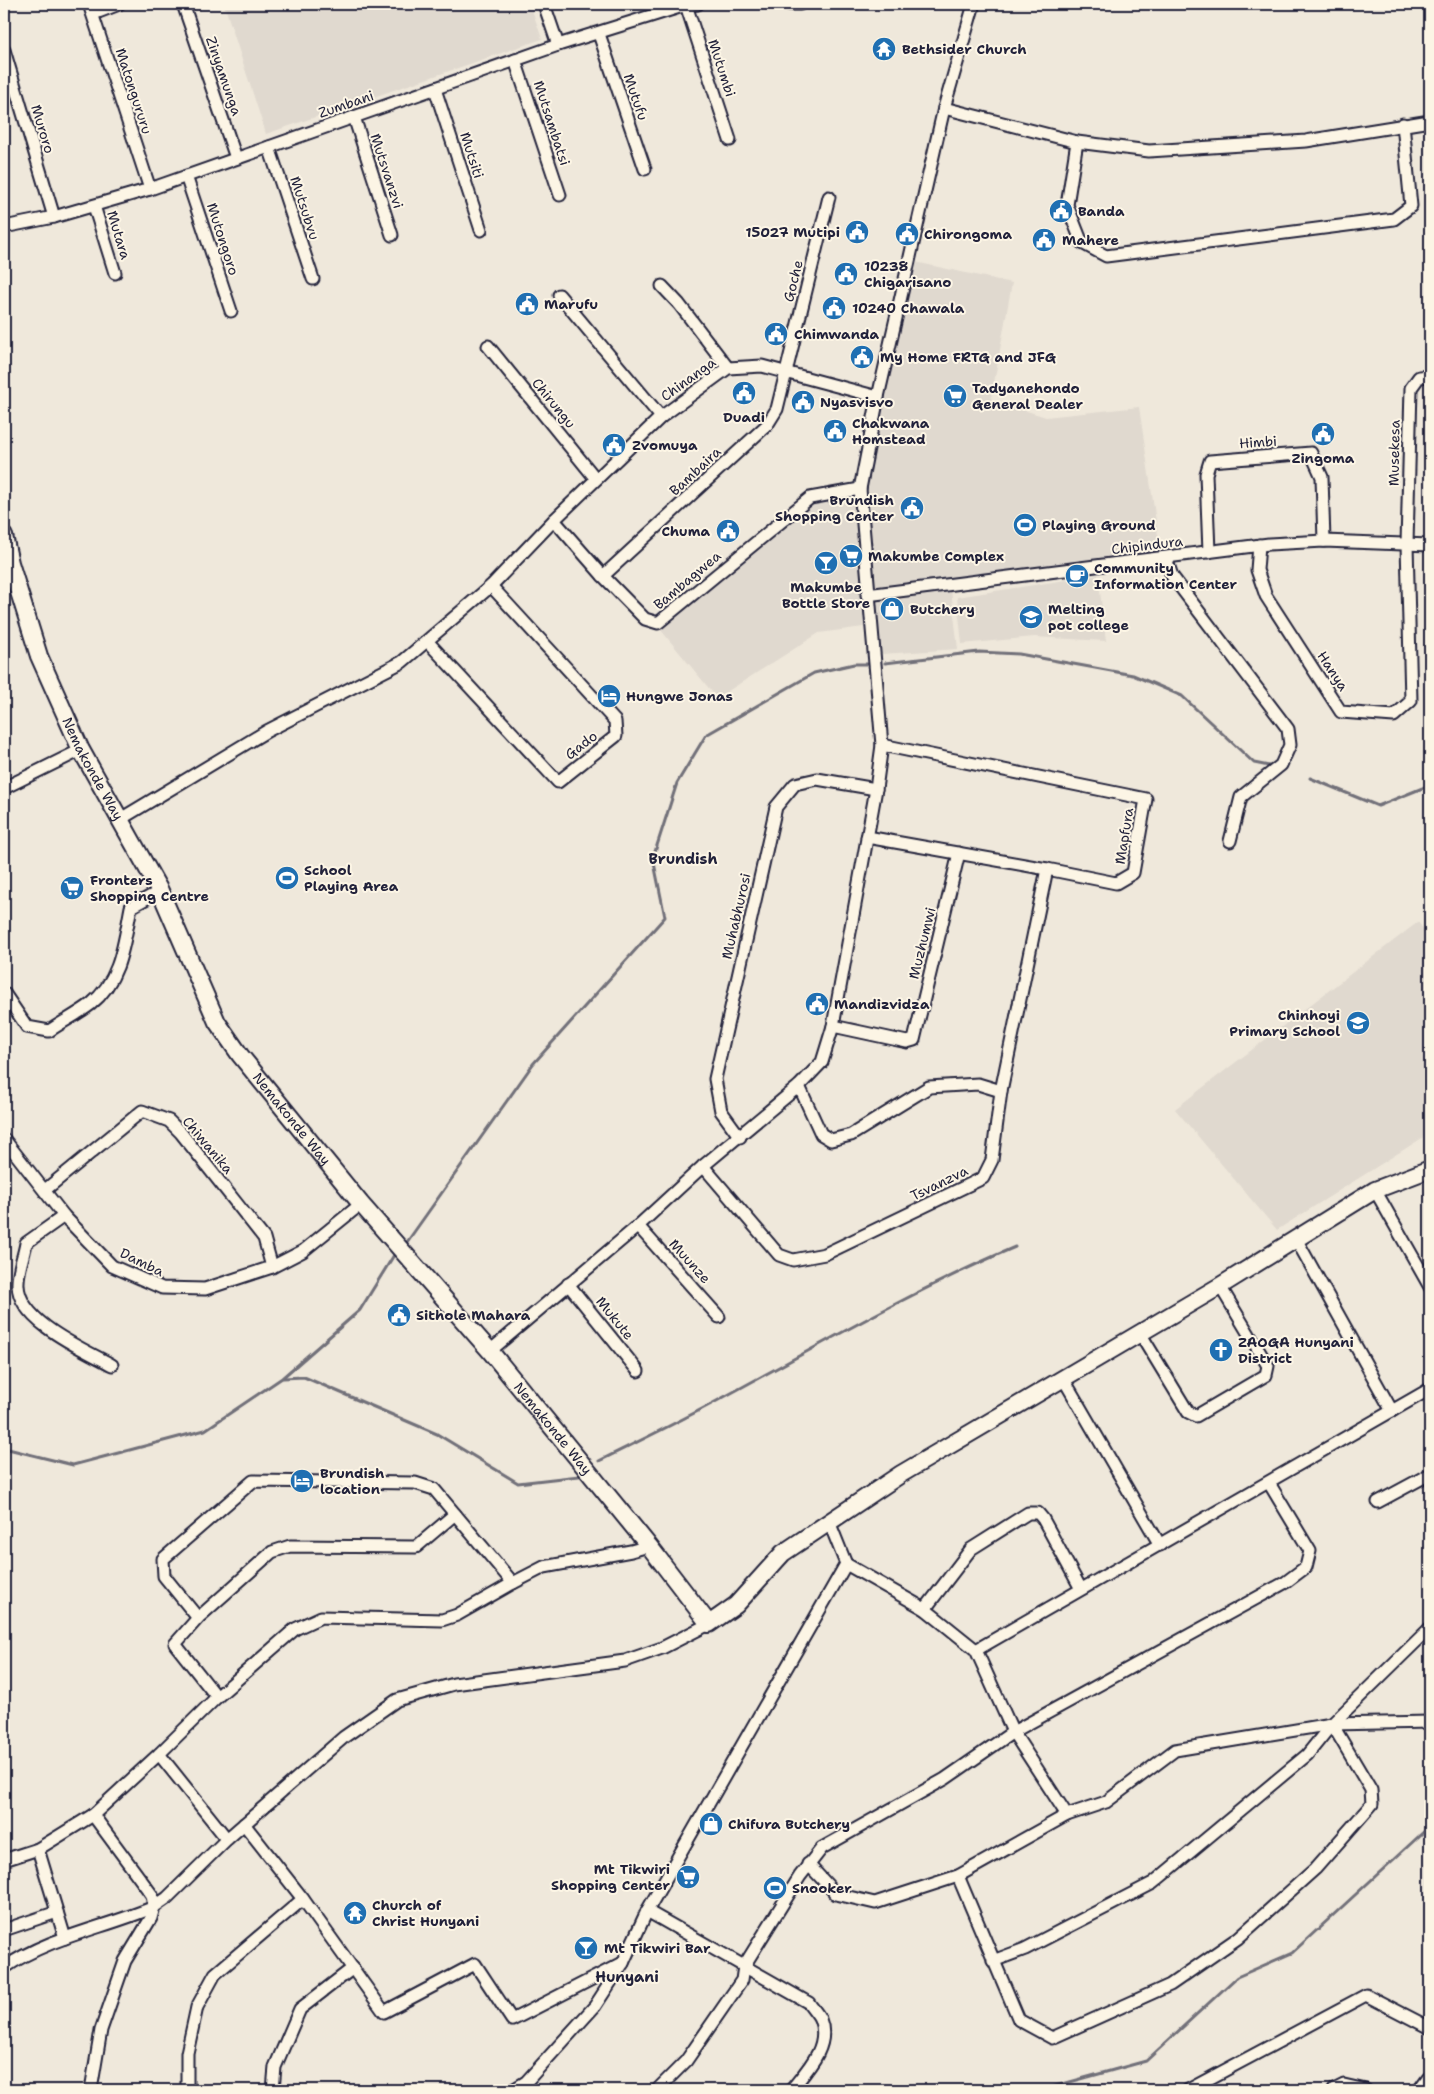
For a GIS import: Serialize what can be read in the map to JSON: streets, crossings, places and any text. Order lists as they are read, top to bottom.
{
  "streets": {
    "street": [
      "Mutumbi",
      "Zinyamunga",
      "Matongururu",
      "Mutufu",
      "Zumbani",
      "Mutsambatsi",
      "Muroro",
      "Mutsiti",
      "Mutsvanzvi",
      "Mutsubvu",
      "Mutara",
      "Mutongoro",
      "Goche",
      "Chinanga",
      "Chirungu",
      "Himbi",
      "Musekesa",
      "Bambaira",
      "Chipindura",
      "Bambagwea",
      "Hanya",
      "Gado",
      "Nemakonde Way",
      "Mapfura",
      "Muhabhurosi",
      "Muzhumwi",
      "Chiwanika",
      "Tsvanzva",
      "Muunze",
      "Damba",
      "Mukute"
    ]
  },
  "crossings": [
    ["Mutumbi", "Zumbani"],
    ["Zinyamunga", "Zumbani"],
    ["Matongururu", "Zumbani"],
    ["Mutufu", "Zumbani"],
    ["Zumbani", "Mutsambatsi"],
    ["Zumbani", "Muroro"],
    ["Zumbani", "Mutsiti"],
    ["Zumbani", "Mutsvanzvi"],
    ["Zumbani", "Mutsubvu"],
    ["Zumbani", "Mutara"],
    ["Zumbani", "Mutongoro"],
    ["Goche", "Chinanga"],
    ["Goche", "Bambaira"],
    ["Chinanga", "Chirungu"],
    ["Chinanga", "Bambaira"],
    ["Chinanga", "Bambagwea"],
    ["Chinanga", "Gado"],
    ["Chinanga", "Nemakonde Way"],
    ["Himbi", "Chipindura"],
    ["Musekesa", "Chipindura"],
    ["Musekesa", "Hanya"],
    ["Bambaira", "Bambagwea"],
    ["Chipindura", "Hanya"],
    ["Nemakonde Way", "Damba"],
    ["Mapfura", "Muzhumwi"],
    ["Mapfura", "Tsvanzva"],
    ["Chiwanika", "Damba"]
  ],
  "districts": ["Brundish", "Hunyani"],
  "places": {
    "temple": ["Bethsider Church", "Church of Christ Hunyani"],
    "public building": [
      "Banda",
      "15027 Mutipi",
      "Chirongoma",
      "Mahere",
      "10238 Chigarisano",
      "Marufu",
      "10240 Chawala",
      "Chimwanda",
      "My Home FRTG and JFG",
      "Duadi",
      "Nyasvisvo",
      "Chakwana Homstead",
      "Zingoma",
      "Zvomuya",
      "Brundish Shopping Center",
      "Chuma",
      "Mandizvidza",
      "Sithole Mahara"
    ],
    "supermarket": [
      "Tadyanehondo General Dealer",
      "Makumbe Complex",
      "Fronters Shopping Centre",
      "Mt Tikwiri Shopping Center"
    ],
    "sports": ["Playing Ground", "School Playing Area", "Snooker"],
    "bar": ["Makumbe Bottle Store", "Mt Tikwiri Bar"],
    "cafe": ["Community Information Center"],
    "shop": ["Butchery", "Chifura Butchery"],
    "school or university": ["Melting pot college", "Chinhoyi Primary School"],
    "hotel": ["Hungwe Jonas", "Brundish location"],
    "church": ["ZAOGA Hunyani District"]
  }
}
